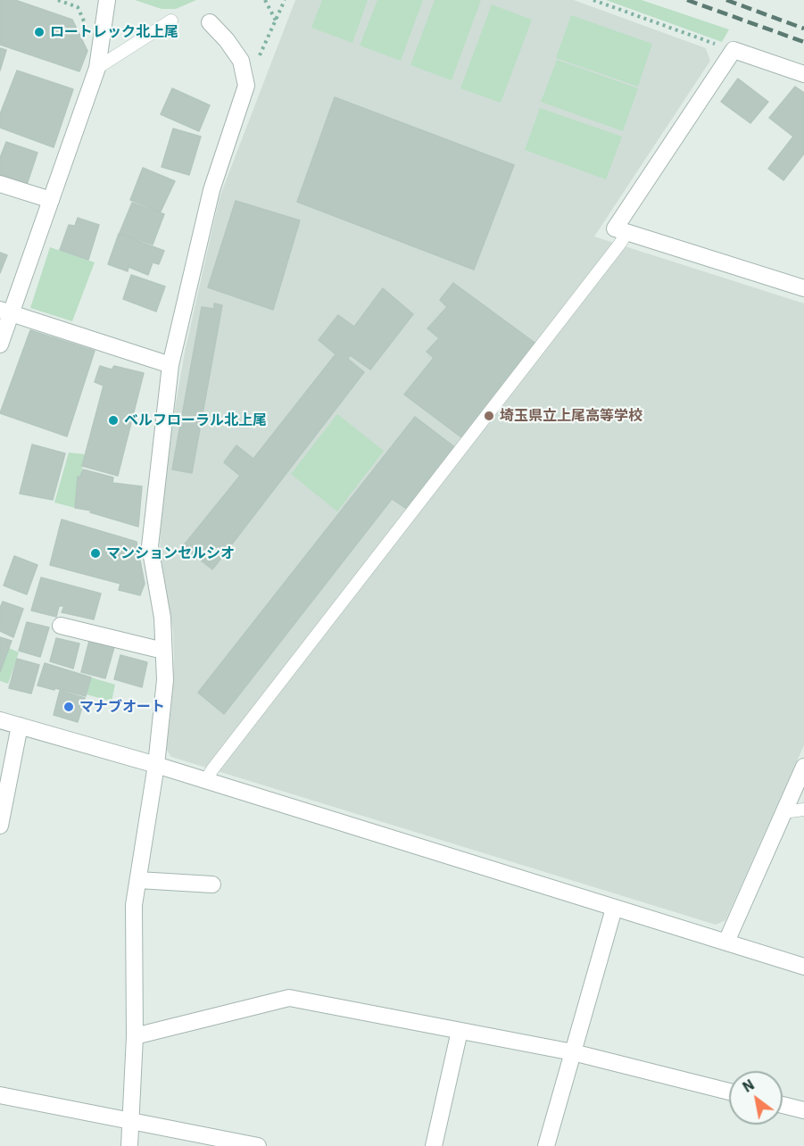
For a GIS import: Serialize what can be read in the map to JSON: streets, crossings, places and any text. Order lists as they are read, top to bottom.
{
  "places": [
    "ロートレック北上尾",
    "埼玉県立上尾高等学校",
    "ベルフローラル北上尾",
    "マンションセルシオ",
    "マナブオート"
  ],
  "north": "top left"
}
